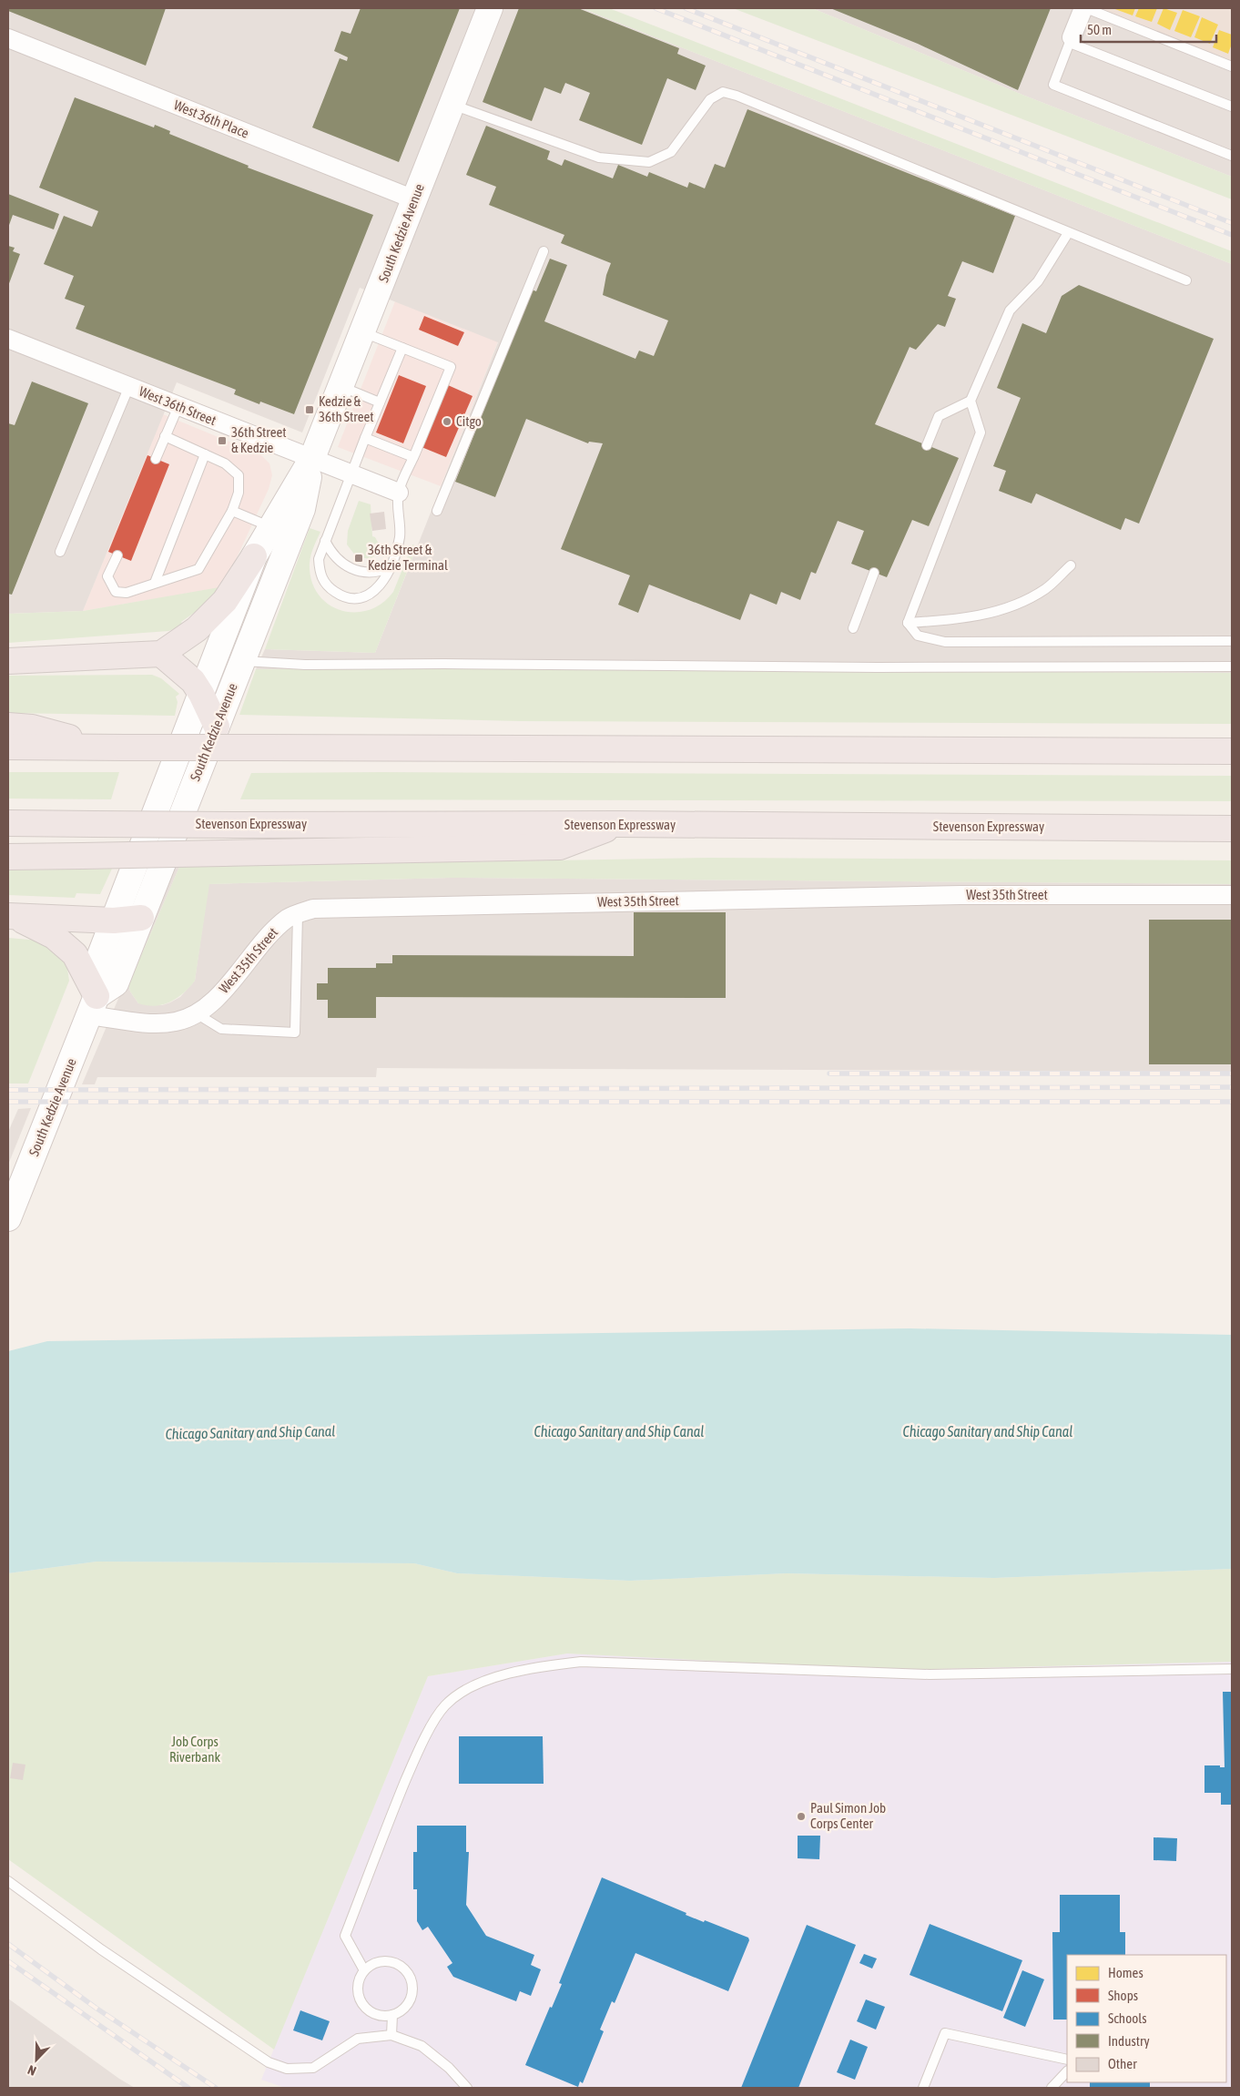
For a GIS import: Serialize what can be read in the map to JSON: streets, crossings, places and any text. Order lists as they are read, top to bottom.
{
  "streets": {
    "highway": ["Stevenson Expressway"],
    "main road": ["South Kedzie Avenue"],
    "street": ["West 36th Place", "West 36th Street", "West 35th Street"]
  },
  "crossings": [
    ["West 36th Place", "South Kedzie Avenue"],
    ["South Kedzie Avenue", "West 36th Street"],
    ["South Kedzie Avenue", "West 35th Street"]
  ],
  "water": ["Chicago Sanitary and Ship Canal"],
  "parks": ["Job Corps Riverbank"],
  "places": {
    "transit": ["Kedzie & 36th Street", "36th Street & Kedzie", "36th Street & Kedzie Terminal"],
    "other": ["Citgo", "Paul Simon Job Corps Center"]
  },
  "legend": [
    "Homes",
    "Shops",
    "Schools",
    "Industry",
    "Other"
  ],
  "scale_bar": "50 m",
  "north": "bottom left"
}
